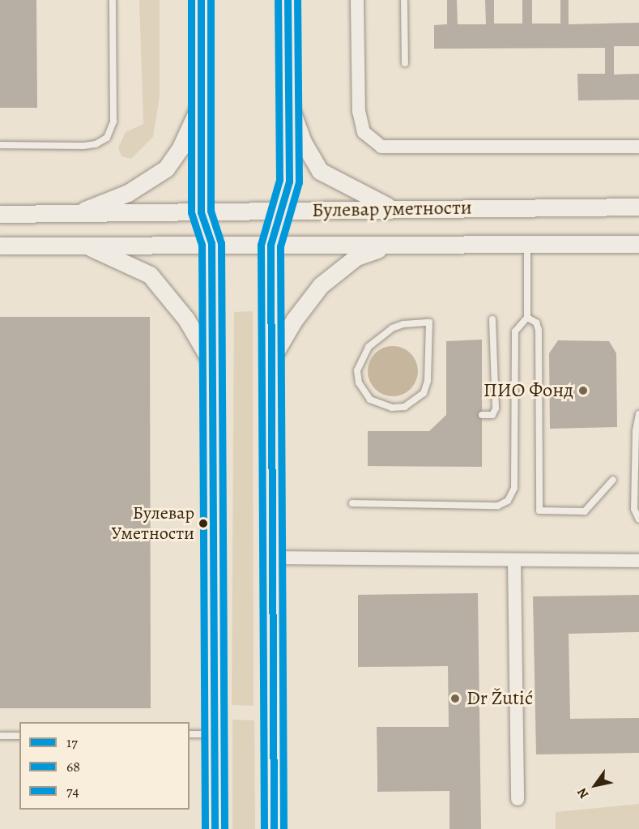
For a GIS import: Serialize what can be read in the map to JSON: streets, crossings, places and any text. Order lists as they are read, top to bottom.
{
  "streets": {
    "street": ["Булевар уметности"]
  },
  "places": ["ПИО Фонд", "Булевар Уметности", "Dr Žutić"],
  "lines": ["transit line 17", "transit line 68", "transit line 74"],
  "legend": ["17", "68", "74"],
  "north": "bottom left"
}
